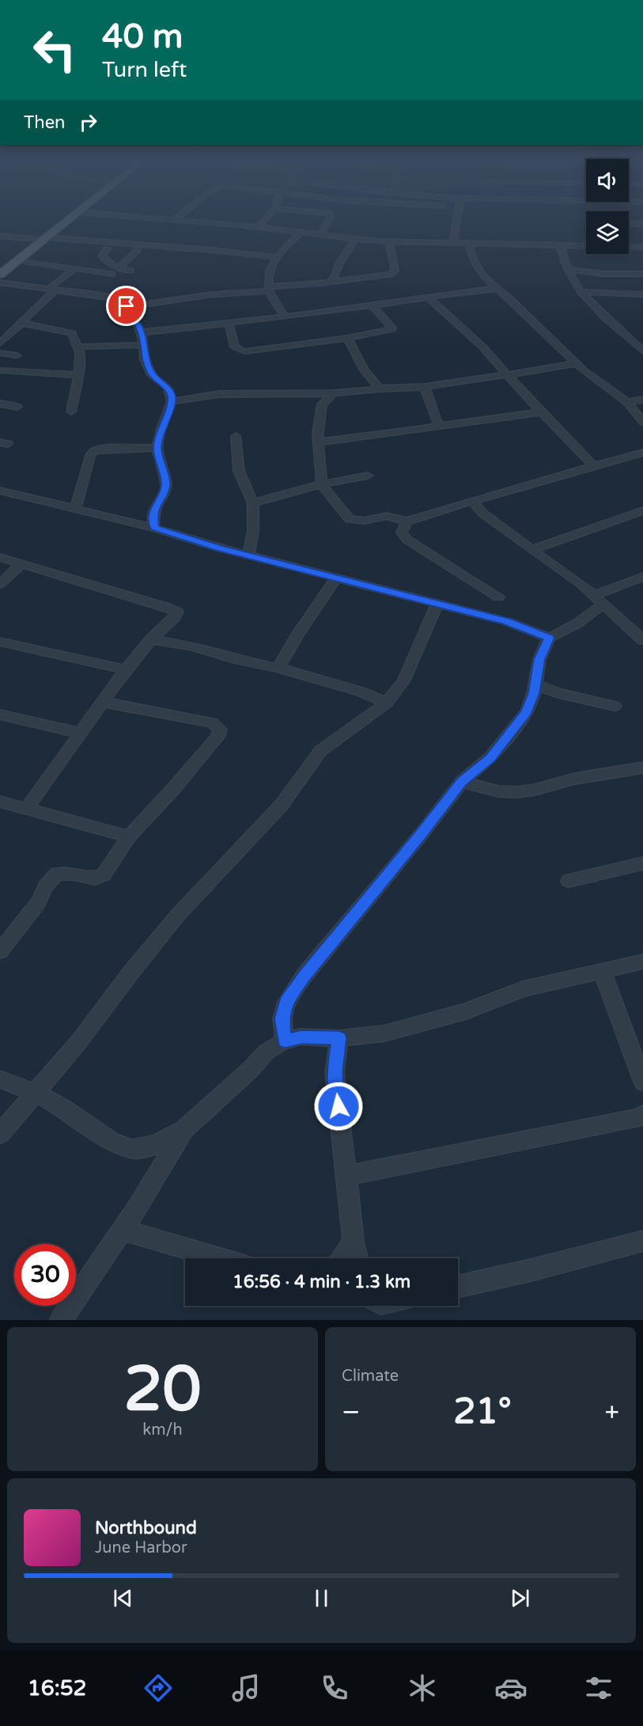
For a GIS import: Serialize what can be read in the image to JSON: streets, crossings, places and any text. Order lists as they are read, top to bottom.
{
  "page": {
    "turn": ["40 m", "Turn left"],
    "then": "Then",
    "limit": "30",
    "trip": "16:56 · 4 min · 1.3 km",
    "tile": [
      ["20", "km/h"],
      "Climate"
    ],
    "heat": ["−", "21°", "+"],
    "song": ["Northbound", "June Harbor"],
    "tabs": "16:52"
  }
}
